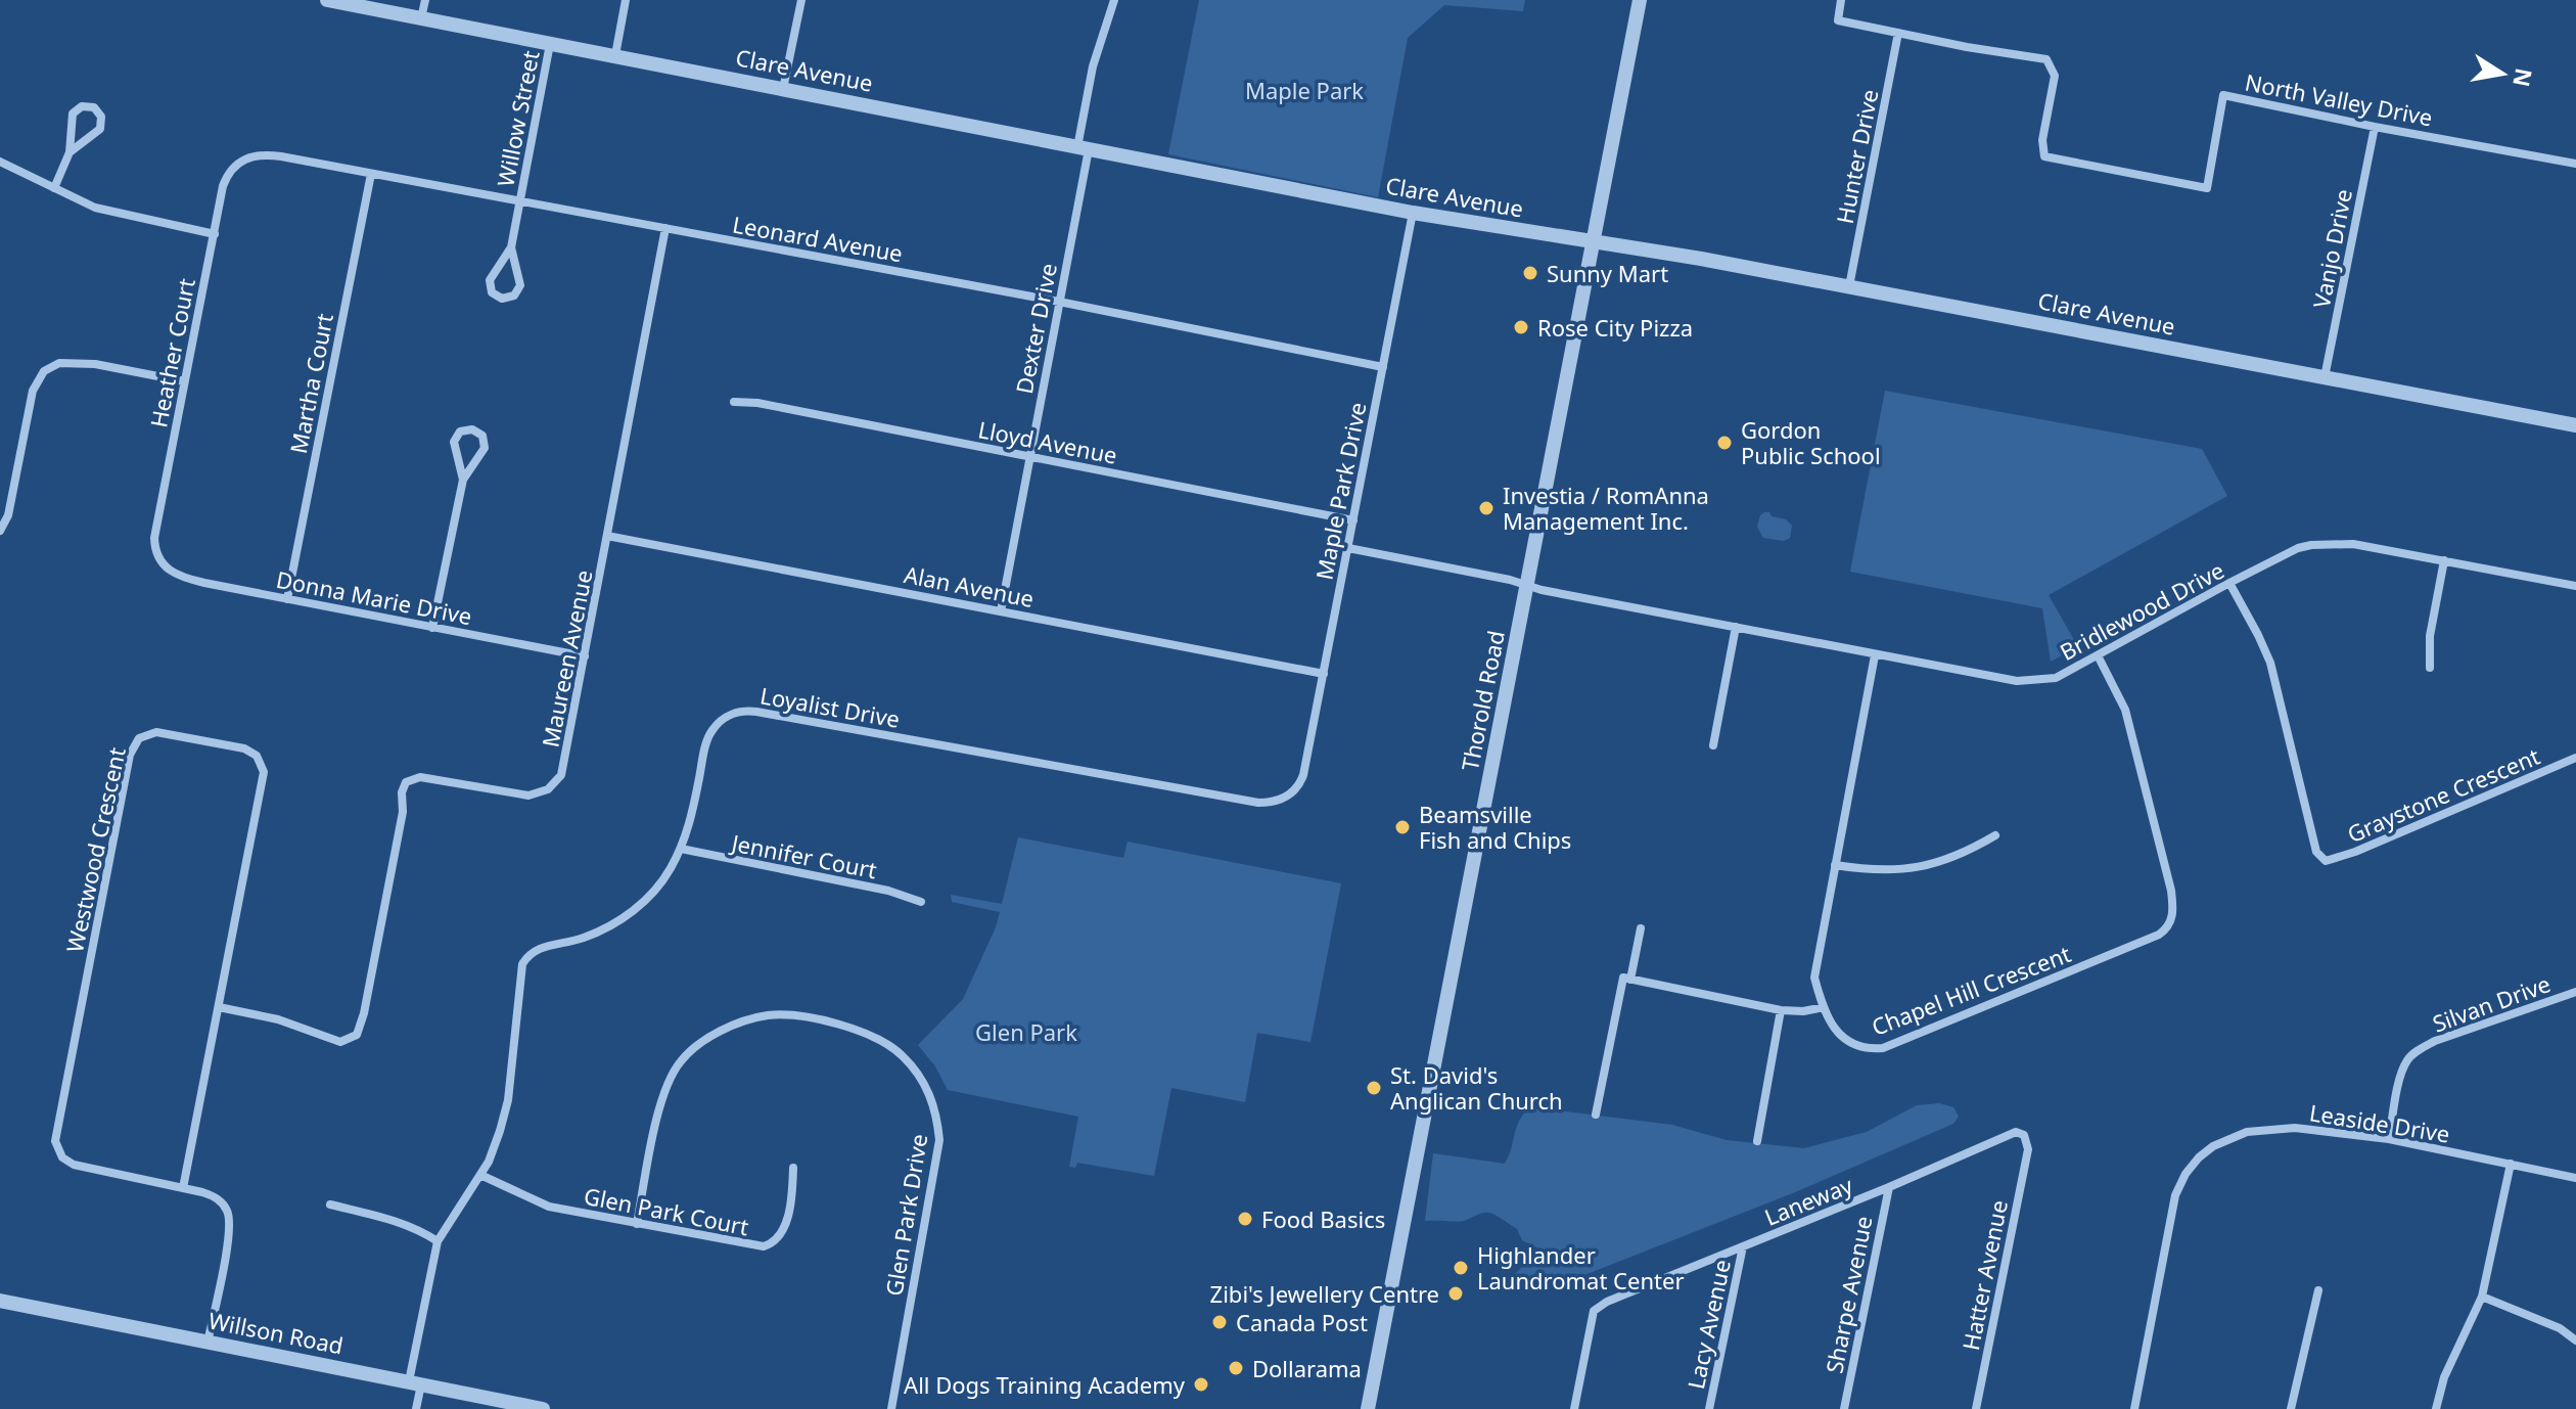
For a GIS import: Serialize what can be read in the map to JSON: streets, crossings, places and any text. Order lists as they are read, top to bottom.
{
  "streets": {
    "street": [
      "Clare Avenue",
      "North Valley Drive",
      "Willow Street",
      "Hunter Drive",
      "Leonard Avenue",
      "Vanjo Drive",
      "Dexter Drive",
      "Heather Court",
      "Martha Court",
      "Lloyd Avenue",
      "Maple Park Drive",
      "Alan Avenue",
      "Donna Marie Drive",
      "Bridlewood Drive",
      "Maureen Avenue",
      "Thorold Road",
      "Loyalist Drive",
      "Graystone Crescent",
      "Westwood Crescent",
      "Jennifer Court",
      "Chapel Hill Crescent",
      "Silvan Drive",
      "Leaside Drive",
      "Laneway",
      "Glen Park Court",
      "Glen Park Drive",
      "Hatter Avenue",
      "Sharpe Avenue",
      "Lacy Avenue",
      "Willson Road"
    ]
  },
  "crossings": [
    ["Clare Avenue", "Willow Street"],
    ["Clare Avenue", "Hunter Drive"],
    ["Clare Avenue", "Vanjo Drive"],
    ["Clare Avenue", "Dexter Drive"],
    ["Clare Avenue", "Maple Park Drive"],
    ["Clare Avenue", "Thorold Road"],
    ["North Valley Drive", "Hunter Drive"],
    ["North Valley Drive", "Vanjo Drive"],
    ["Willow Street", "Leonard Avenue"],
    ["Leonard Avenue", "Dexter Drive"],
    ["Leonard Avenue", "Heather Court"],
    ["Leonard Avenue", "Martha Court"],
    ["Leonard Avenue", "Maple Park Drive"],
    ["Leonard Avenue", "Maureen Avenue"],
    ["Dexter Drive", "Lloyd Avenue"],
    ["Dexter Drive", "Alan Avenue"],
    ["Heather Court", "Donna Marie Drive"],
    ["Martha Court", "Donna Marie Drive"],
    ["Lloyd Avenue", "Maple Park Drive"],
    ["Maple Park Drive", "Alan Avenue"],
    ["Maple Park Drive", "Loyalist Drive"],
    ["Alan Avenue", "Maureen Avenue"],
    ["Donna Marie Drive", "Maureen Avenue"],
    ["Bridlewood Drive", "Thorold Road"],
    ["Bridlewood Drive", "Graystone Crescent"],
    ["Bridlewood Drive", "Chapel Hill Crescent"],
    ["Maureen Avenue", "Westwood Crescent"],
    ["Loyalist Drive", "Jennifer Court"],
    ["Loyalist Drive", "Glen Park Court"],
    ["Loyalist Drive", "Willson Road"],
    ["Westwood Crescent", "Willson Road"],
    ["Silvan Drive", "Leaside Drive"],
    ["Laneway", "Hatter Avenue"],
    ["Laneway", "Sharpe Avenue"],
    ["Laneway", "Lacy Avenue"],
    ["Glen Park Court", "Glen Park Drive"]
  ],
  "parks": ["Maple Park", "Glen Park"],
  "places": [
    "Sunny Mart",
    "Rose City Pizza",
    "Gordon Public School",
    "Investia / RomAnna Management Inc.",
    "Beamsville Fish and Chips",
    "St. David's Anglican Church",
    "Food Basics",
    "Highlander Laundromat Center",
    "Zibi's Jewellery Centre",
    "Canada Post",
    "Dollarama",
    "All Dogs Training Academy"
  ],
  "north": "right"
}
